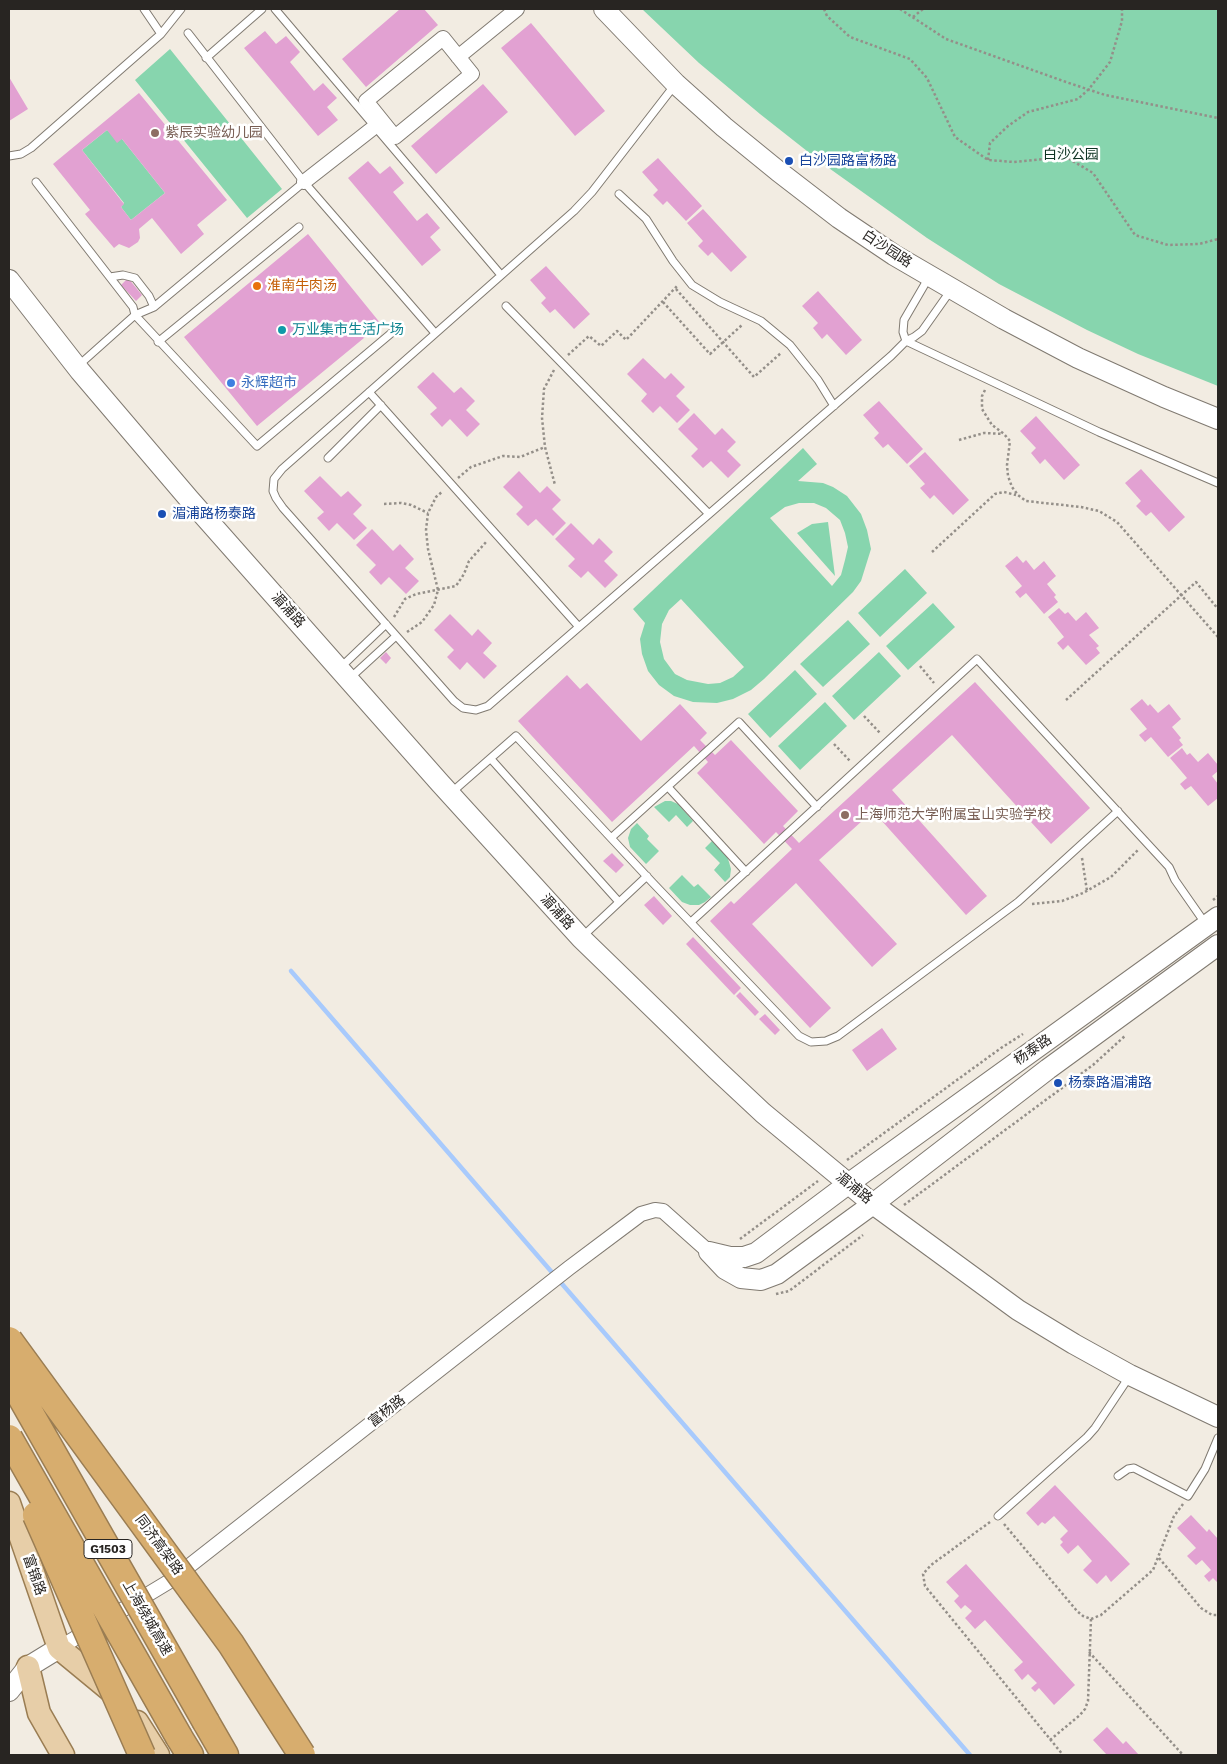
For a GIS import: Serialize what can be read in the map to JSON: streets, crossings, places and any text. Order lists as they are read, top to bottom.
{
  "streets": {
    "highway": ["同济高架路", "G1503", "上海绕城高速"],
    "main road": ["富锦路"],
    "street": [
      "白沙园路",
      "湄浦路",
      "杨泰路",
      "富杨路"
    ]
  },
  "crossings": [
    ["湄浦路", "杨泰路"],
    ["杨泰路", "富杨路"],
    ["富杨路", "富锦路"]
  ],
  "parks": ["白沙公园"],
  "places": [
    "紫辰实验幼儿园",
    "白沙园路富杨路",
    "淮南牛肉汤",
    "万业集市生活广场",
    "永辉超市",
    "湄浦路杨泰路",
    "上海师范大学附属宝山实验学校",
    "杨泰路湄浦路"
  ]
}
